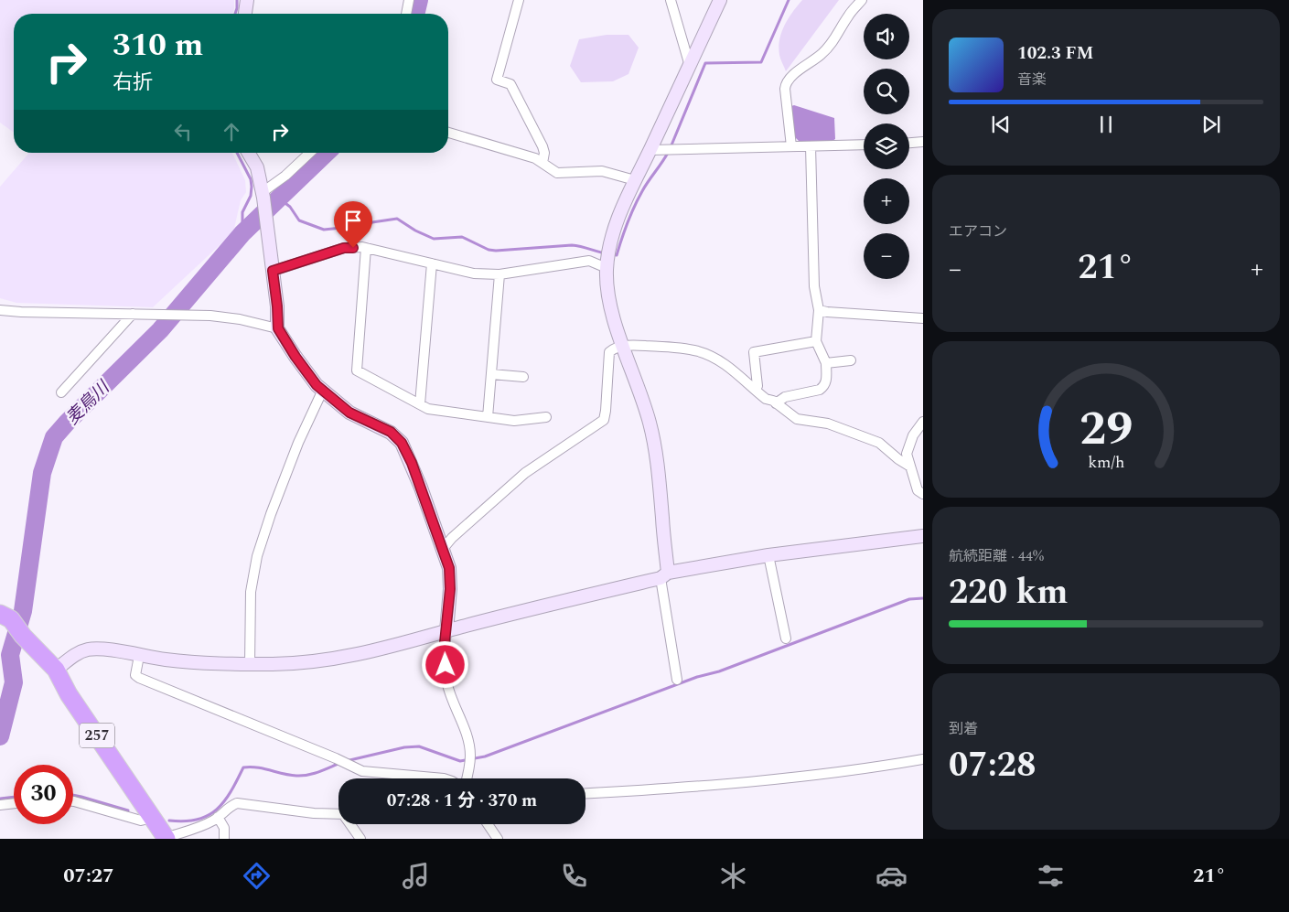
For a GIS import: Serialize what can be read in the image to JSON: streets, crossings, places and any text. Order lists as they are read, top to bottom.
{
  "streets": {
    "highway": ["257"]
  },
  "water": ["麦鳥川"],
  "page": {
    "map_buttons": ["+", "−"],
    "turn": ["310 m", "右折"],
    "song": ["102.3 FM", "音楽"],
    "tile": [
      "エアコン",
      ["航続距離 · 44%", "220 km"],
      ["到着", "07:28"]
    ],
    "heat": ["−", "21°", "+"],
    "limit": "30",
    "trip": "07:28 · 1 分 · 370 m",
    "tabs": ["07:27", "21°"],
    "gauge": ["29", "km/h"]
  }
}
